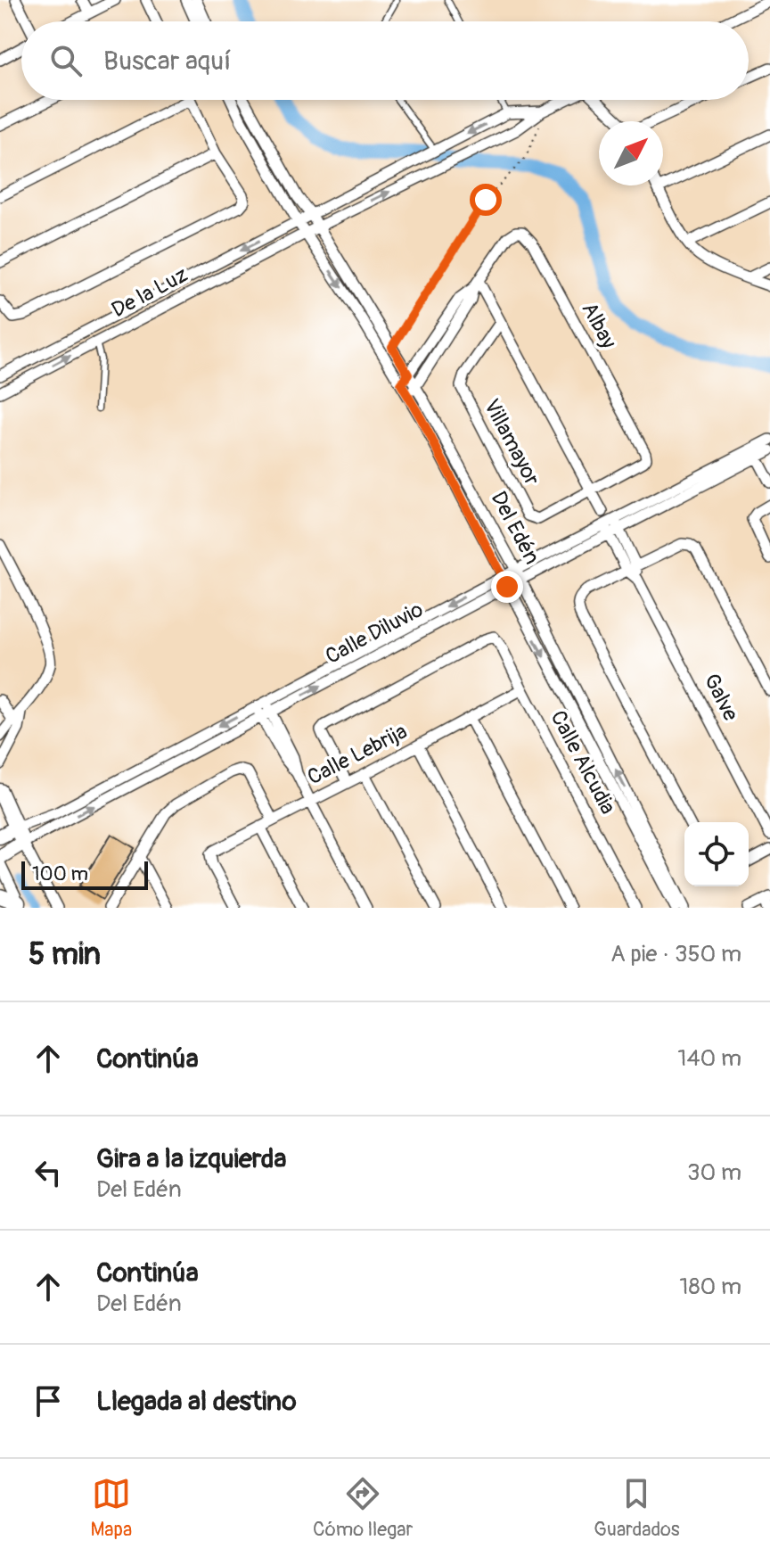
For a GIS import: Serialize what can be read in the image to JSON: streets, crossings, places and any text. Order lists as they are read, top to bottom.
{
  "streets": {
    "street": [
      "De la Luz",
      "Albay",
      "Villamayor",
      "Del Edén",
      "Calle Diluvio",
      "Galve",
      "Calle Lebrija",
      "Calle Alcudia"
    ]
  },
  "crossings": [
    ["De la Luz", "Del Edén"],
    ["Albay", "Villamayor"],
    ["Albay", "Del Edén"],
    ["Del Edén", "Calle Diluvio"],
    ["Calle Lebrija", "Calle Alcudia"]
  ],
  "scale_bar": "100 m",
  "north": "top right",
  "page": {
    "search": "Buscar aquí",
    "scale": "100 m",
    "heading": ["5 min", "A pie · 350 m"],
    "list": [
      ["Continúa", "140 m"],
      ["Gira a la izquierda", "Del Edén", "30 m"],
      ["Continúa", "Del Edén", "180 m"],
      "Llegada al destino"
    ],
    "nav": ["Mapa", "Cómo llegar", "Guardados"]
  }
}
